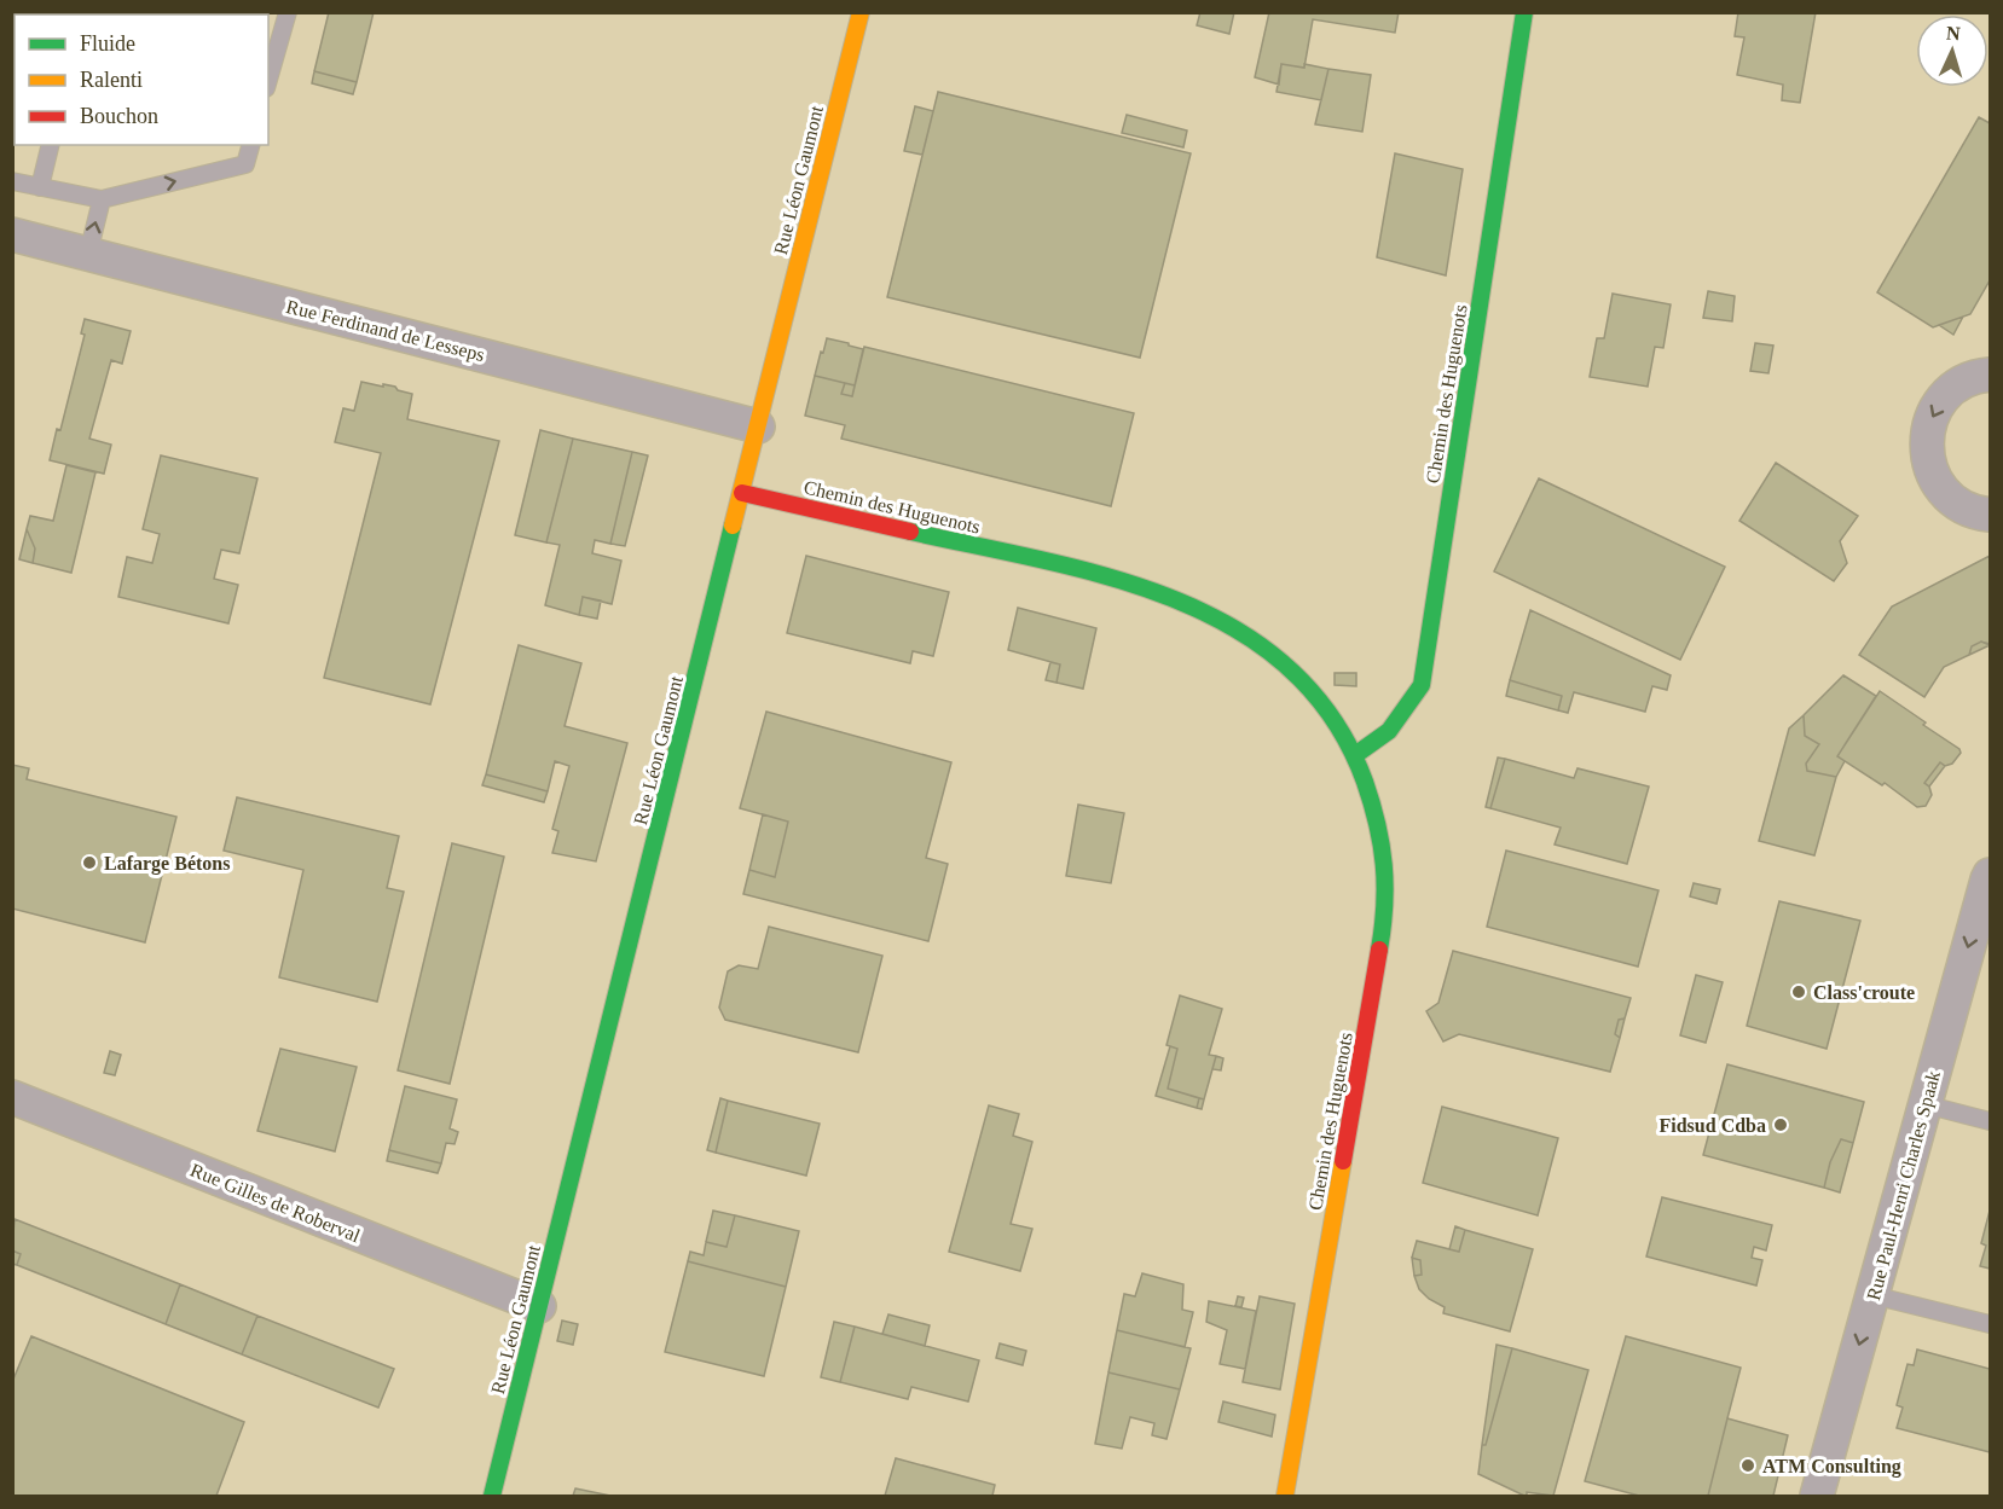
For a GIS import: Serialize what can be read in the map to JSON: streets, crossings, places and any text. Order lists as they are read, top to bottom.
{
  "streets": {
    "street": [
      "Rue Léon Gaumont",
      "Rue Ferdinand de Lesseps",
      "Chemin des Huguenots",
      "Rue Paul-Henri Charles Spaak",
      "Rue Gilles de Roberval"
    ]
  },
  "crossings": [
    ["Rue Léon Gaumont", "Rue Ferdinand de Lesseps"],
    ["Rue Léon Gaumont", "Chemin des Huguenots"],
    ["Rue Léon Gaumont", "Rue Gilles de Roberval"]
  ],
  "one_way": ["Rue Paul-Henri Charles Spaak"],
  "places": [
    "Lafarge Bétons",
    "Class'croute",
    "Fidsud Cdba",
    "ATM Consulting"
  ],
  "legend": ["Fluide", "Ralenti", "Bouchon"],
  "north": "top"
}
